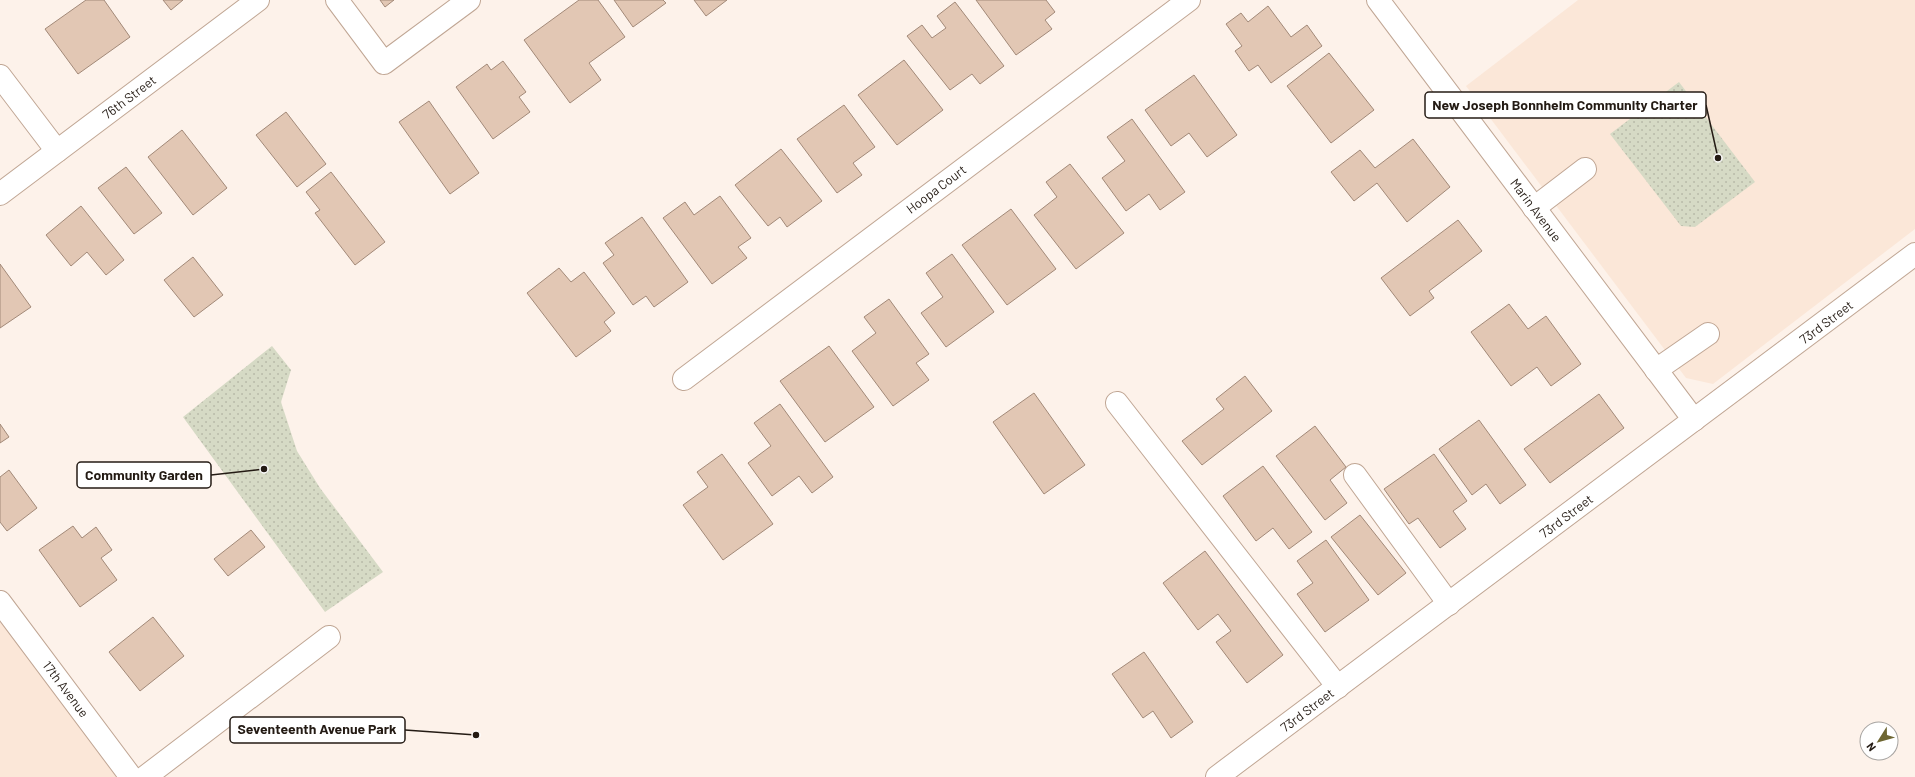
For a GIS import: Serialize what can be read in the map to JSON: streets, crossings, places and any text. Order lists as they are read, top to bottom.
{
  "streets": {
    "street": [
      "76th Street",
      "Hoopa Court",
      "Marin Avenue",
      "73rd Street",
      "17th Avenue"
    ]
  },
  "crossings": [
    ["Marin Avenue", "73rd Street"]
  ],
  "places": ["New Joseph Bonnheim Community Charter", "Community Garden", "Seventeenth Avenue Park"],
  "north": "bottom left"
}
